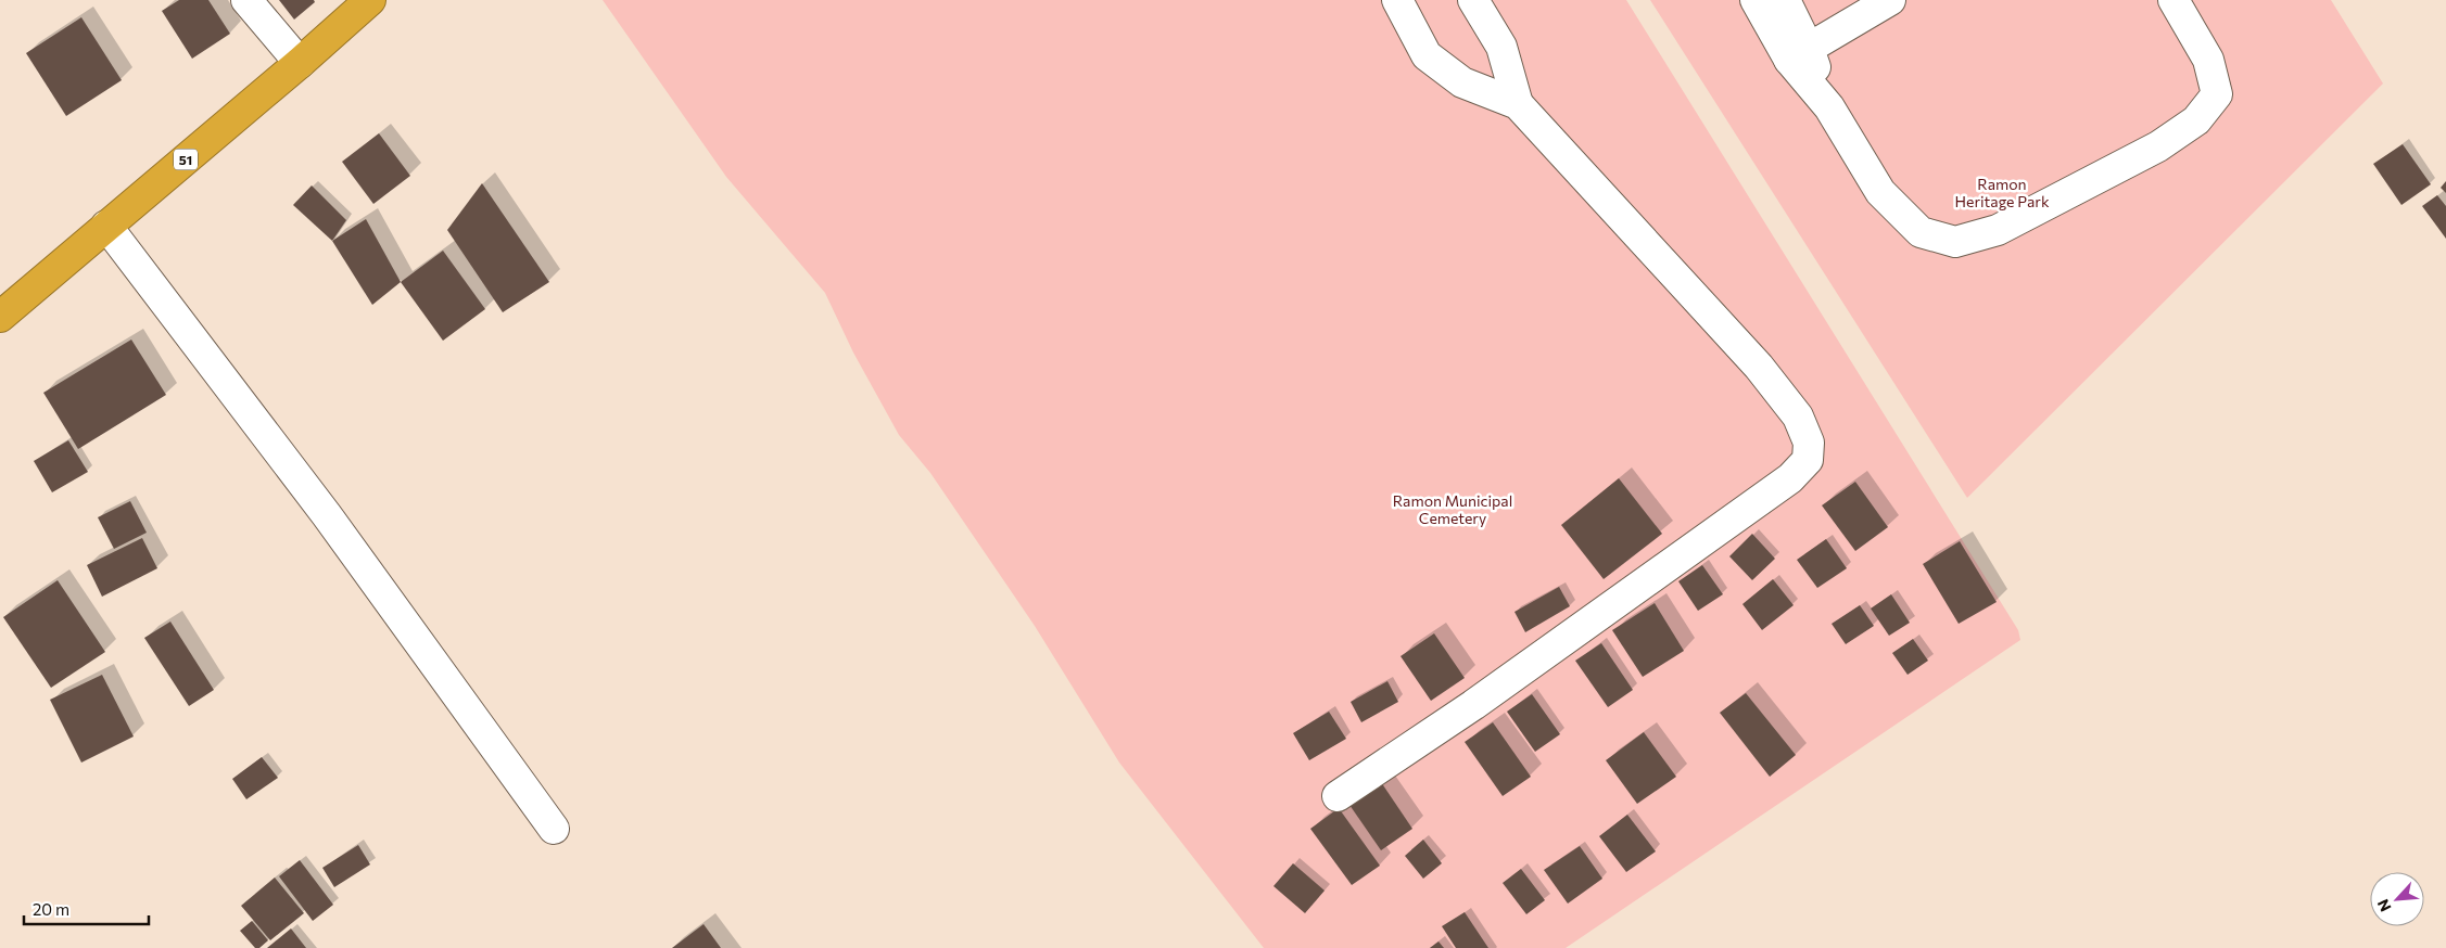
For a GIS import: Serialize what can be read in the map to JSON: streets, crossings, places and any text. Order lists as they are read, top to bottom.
{
  "streets": {
    "highway": ["51"]
  },
  "parks": ["Ramon Heritage Park", "Ramon Municipal Cemetery"],
  "scale_bar": "20 m",
  "north": "bottom left"
}
